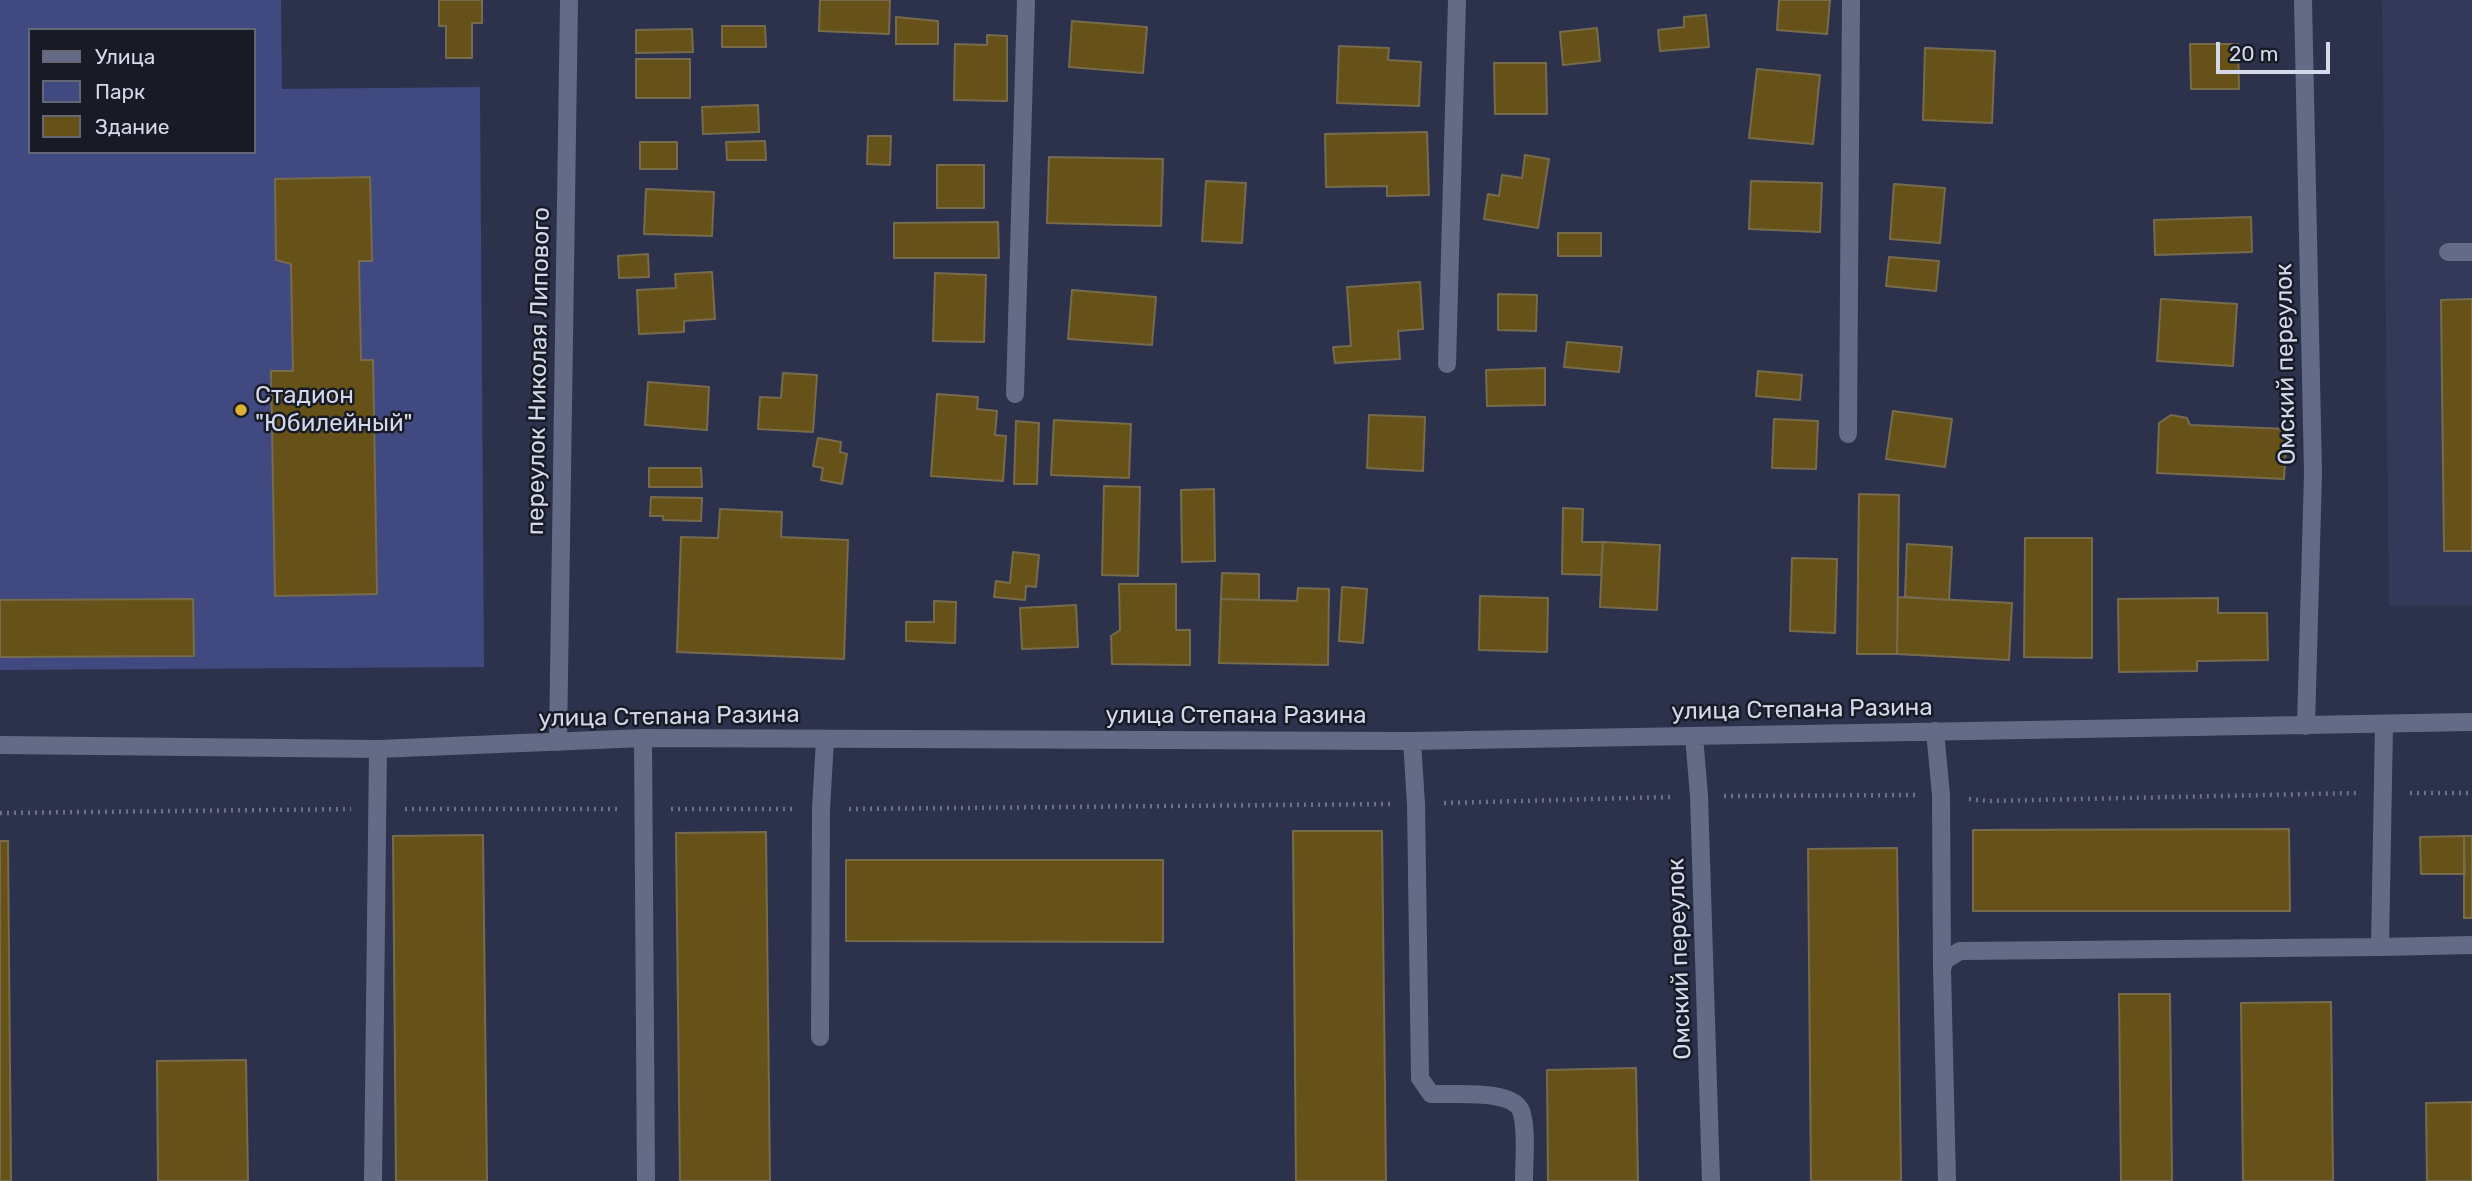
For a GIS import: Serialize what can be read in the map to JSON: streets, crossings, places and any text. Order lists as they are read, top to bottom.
{
  "streets": {
    "street": ["Омский переулок", "переулок Николая Липового", "улица Степана Разина"]
  },
  "crossings": [
    ["Омский переулок", "улица Степана Разина"],
    ["переулок Николая Липового", "улица Степана Разина"]
  ],
  "places": ["Стадион \"Юбилейный\""],
  "legend": ["Улица", "Парк", "Здание"],
  "scale_bar": "20 m"
}
